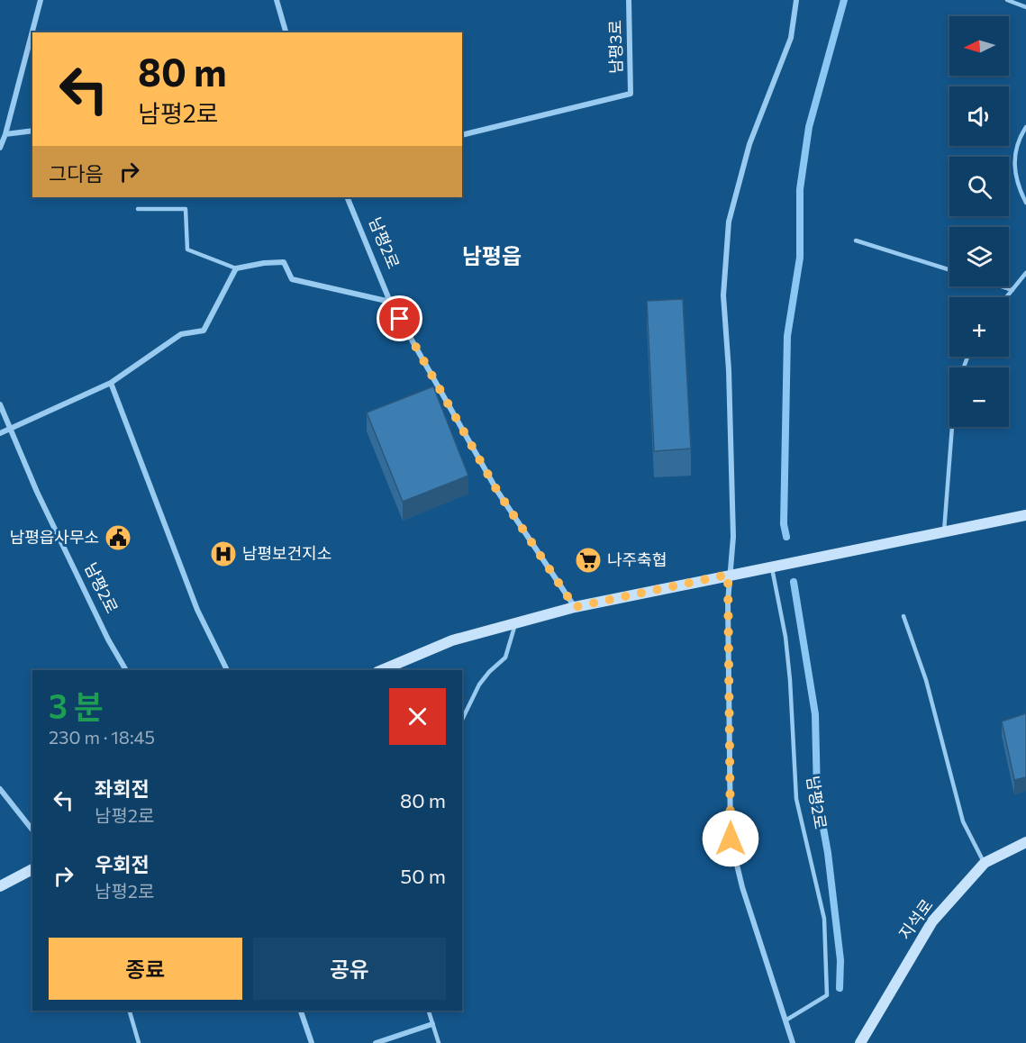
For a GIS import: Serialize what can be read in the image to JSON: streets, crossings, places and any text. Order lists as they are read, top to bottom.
{
  "streets": {
    "street": ["남평3로", "남평2로", "지석로"]
  },
  "districts": ["남평읍"],
  "places": {
    "public building": ["남평읍사무소"],
    "hospital": ["남평보건지소"],
    "supermarket": ["나주축협"]
  },
  "north": "left",
  "page": {
    "map_buttons": ["+", "−"],
    "turn": ["80 m", "남평2로"],
    "then": "그다음",
    "heading": ["3 분", "230 m · 18:45"],
    "list": [
      {
        "name": "좌회전",
        "note": "남평2로",
        "value": "80 m"
      },
      {
        "name": "우회전",
        "note": "남평2로",
        "value": "50 m"
      }
    ],
    "buttons": ["종료", "공유"]
  }
}
